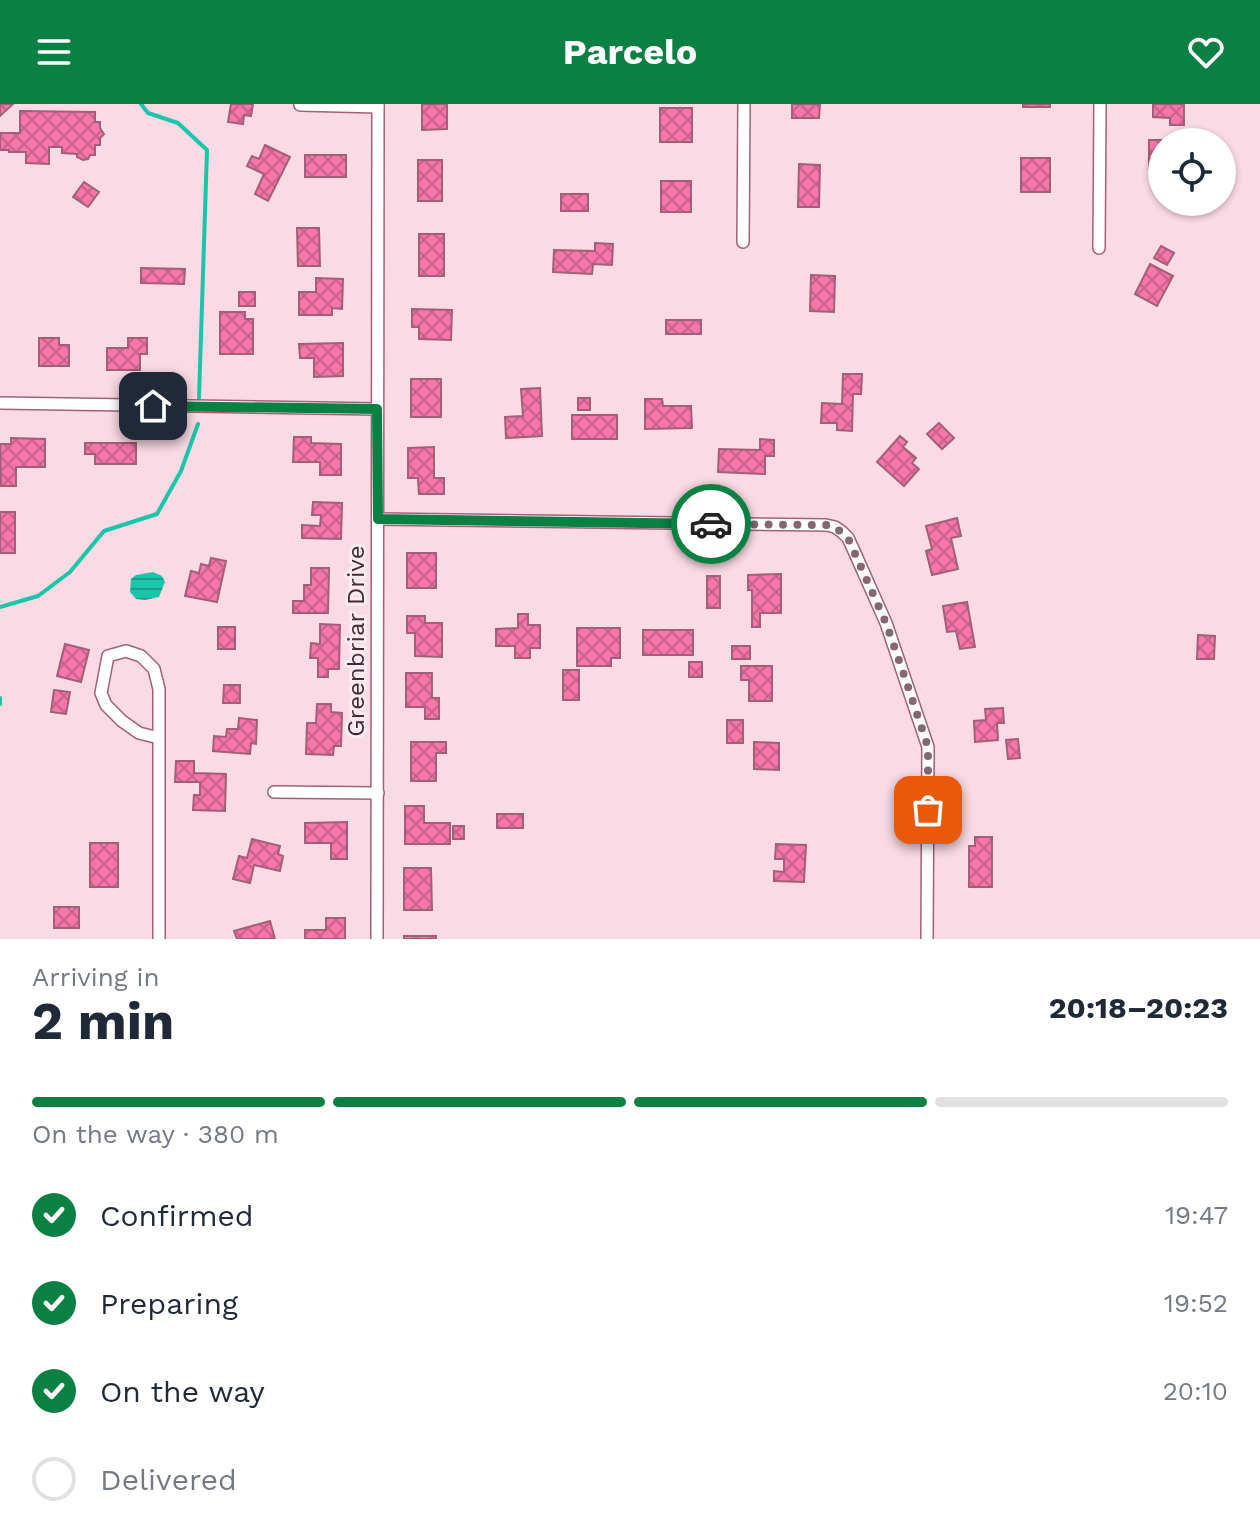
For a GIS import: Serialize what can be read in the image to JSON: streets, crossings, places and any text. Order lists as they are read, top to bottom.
{
  "streets": {
    "street": ["Greenbriar Drive"]
  },
  "page": {
    "header": "Parcelo",
    "heading": ["2 min", "Arriving in", "20:18–20:23"],
    "bar": "On the way · 380 m",
    "list": [
      ["Confirmed", "19:47"],
      ["Preparing", "19:52"],
      ["On the way", "20:10"],
      "Delivered"
    ]
  }
}
